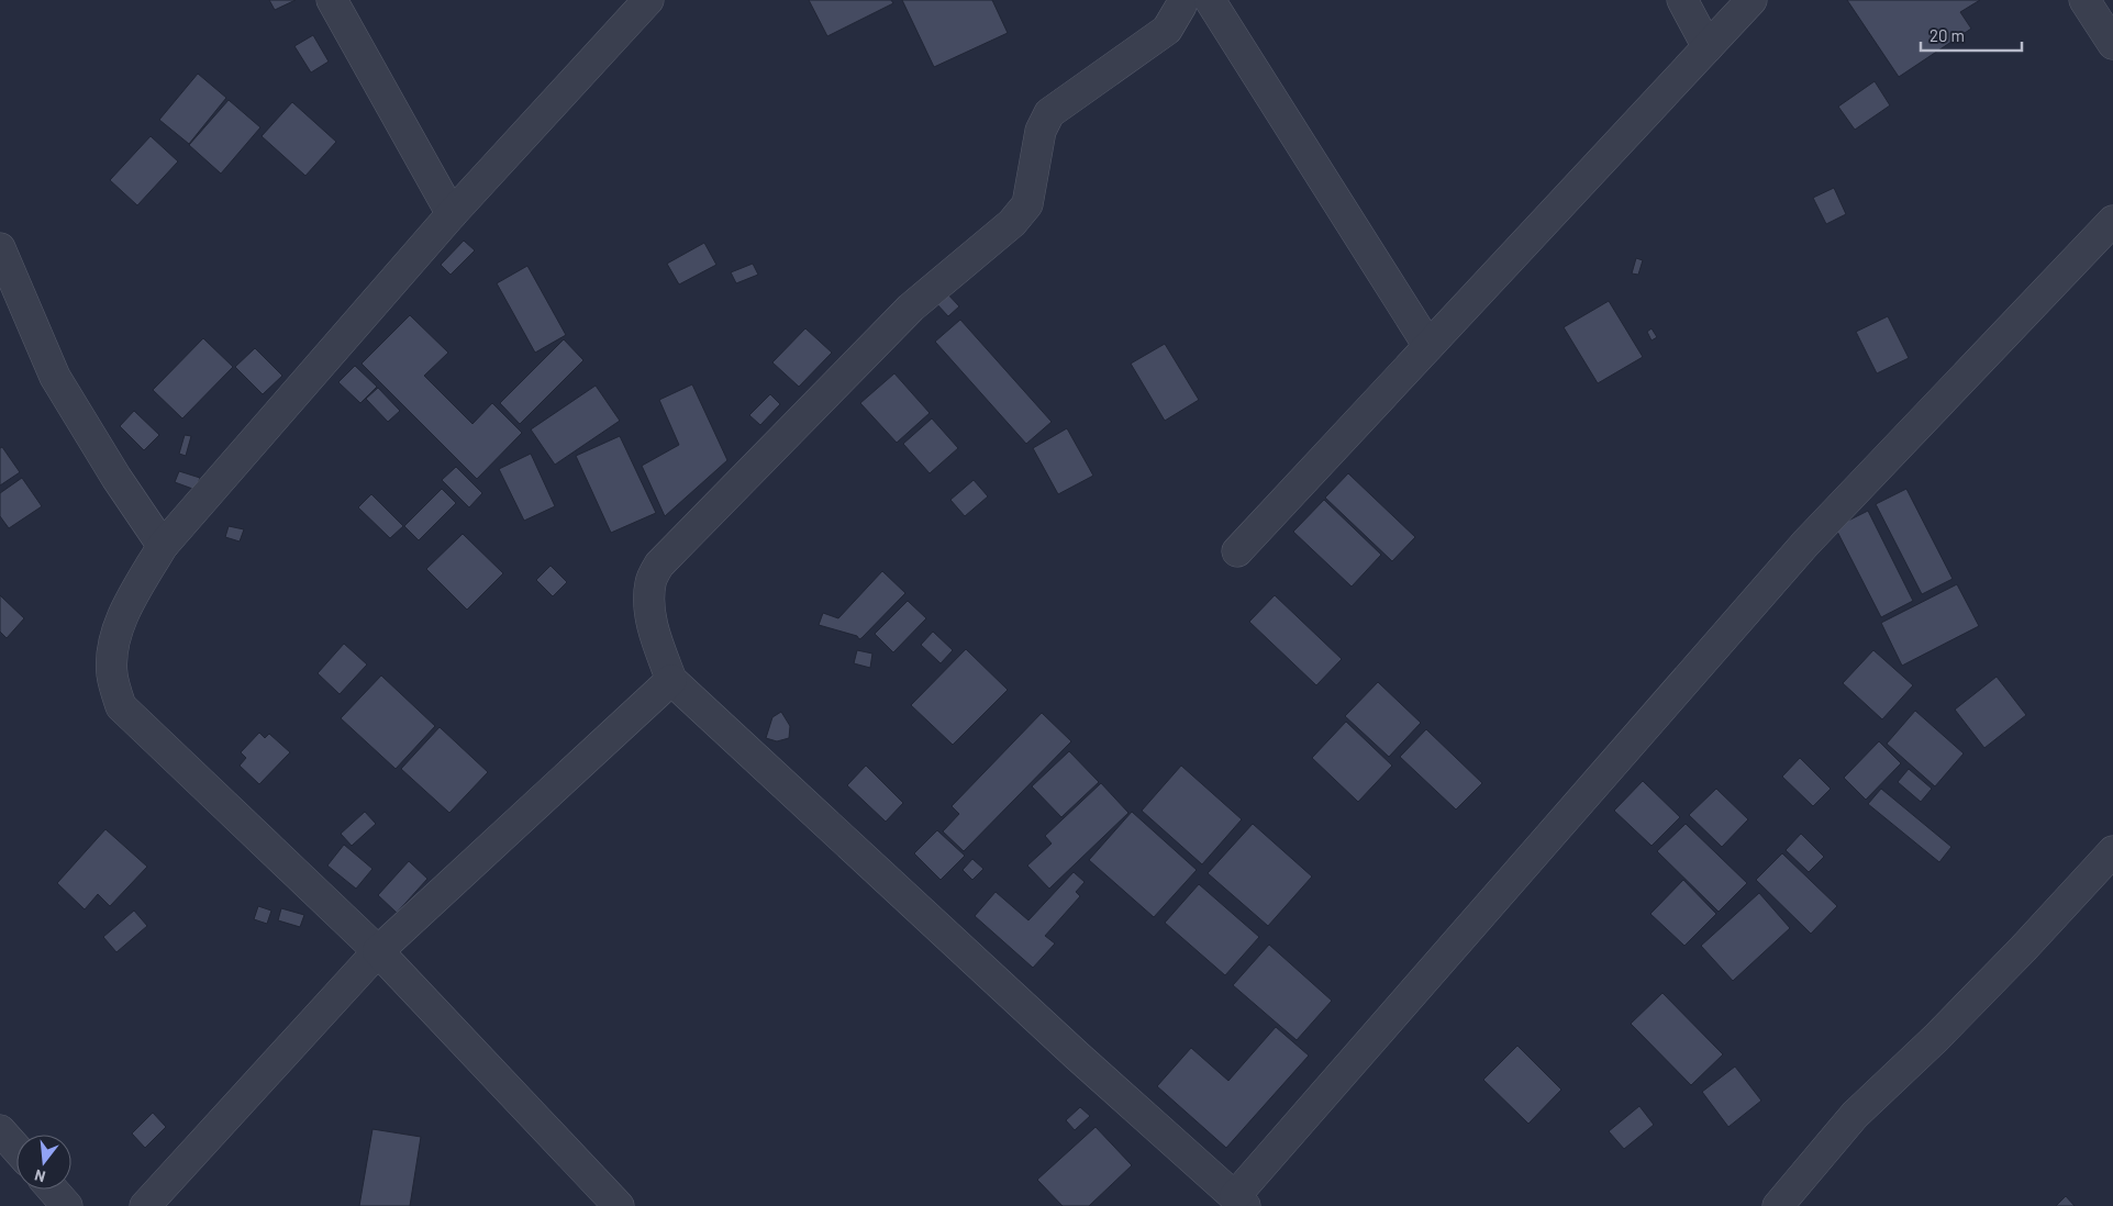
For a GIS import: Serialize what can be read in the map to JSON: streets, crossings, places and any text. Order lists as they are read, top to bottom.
{
  "scale_bar": "20 m",
  "north": "bottom"
}
